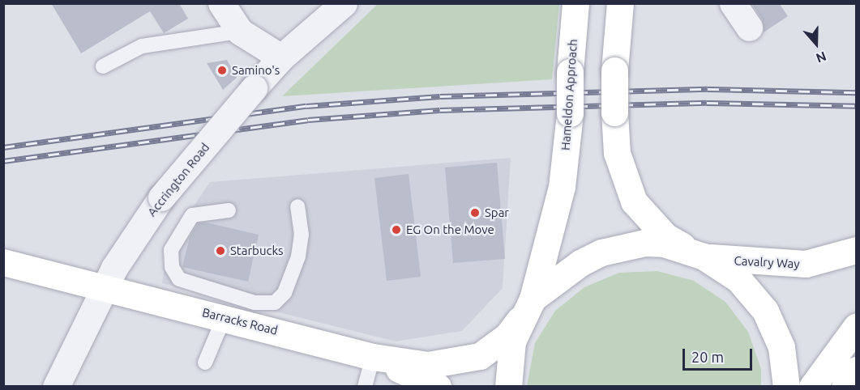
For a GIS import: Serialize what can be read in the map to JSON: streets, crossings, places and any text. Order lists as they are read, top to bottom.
{
  "streets": {
    "main road": ["Hameldon Approach", "Cavalry Way", "Barracks Road"],
    "street": ["Accrington Road"]
  },
  "crossings": [
    ["Hameldon Approach", "Barracks Road"],
    ["Accrington Road", "Barracks Road"],
    ["Cavalry Way", "Barracks Road"]
  ],
  "places": [
    "Samino's",
    "Spar",
    "EG On the Move",
    "Starbucks"
  ],
  "scale_bar": "20 m",
  "north": "bottom"
}
